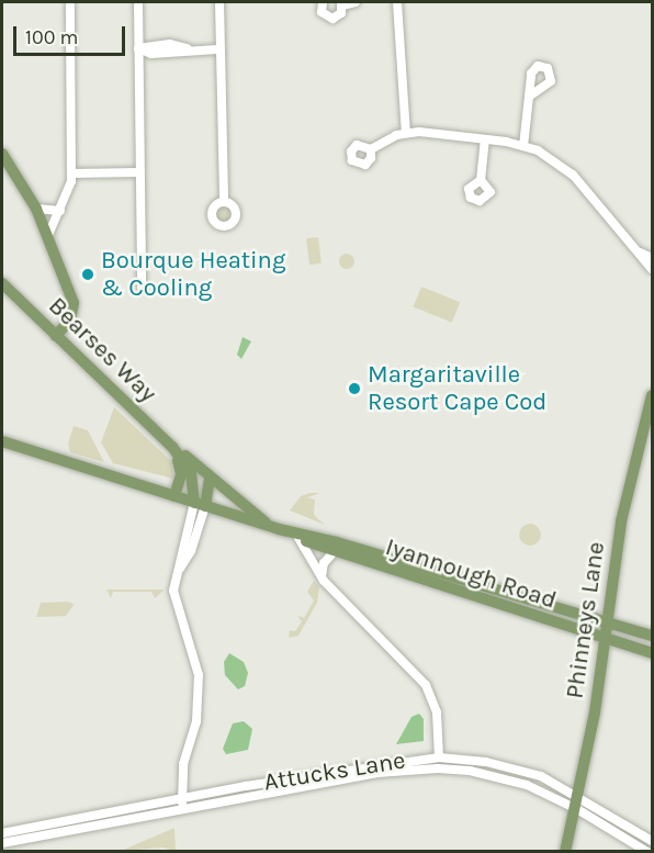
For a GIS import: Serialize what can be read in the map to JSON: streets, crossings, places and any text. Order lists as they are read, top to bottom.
{
  "streets": {
    "main road": ["Bearses Way", "Iyannough Road", "Phinneys Lane"],
    "street": ["Attucks Lane"]
  },
  "crossings": [
    ["Bearses Way", "Iyannough Road"],
    ["Bearses Way", "Attucks Lane"],
    ["Iyannough Road", "Phinneys Lane"],
    ["Phinneys Lane", "Attucks Lane"]
  ],
  "places": ["Bourque Heating & Cooling", "Margaritaville Resort Cape Cod"],
  "scale_bar": "100 m"
}
